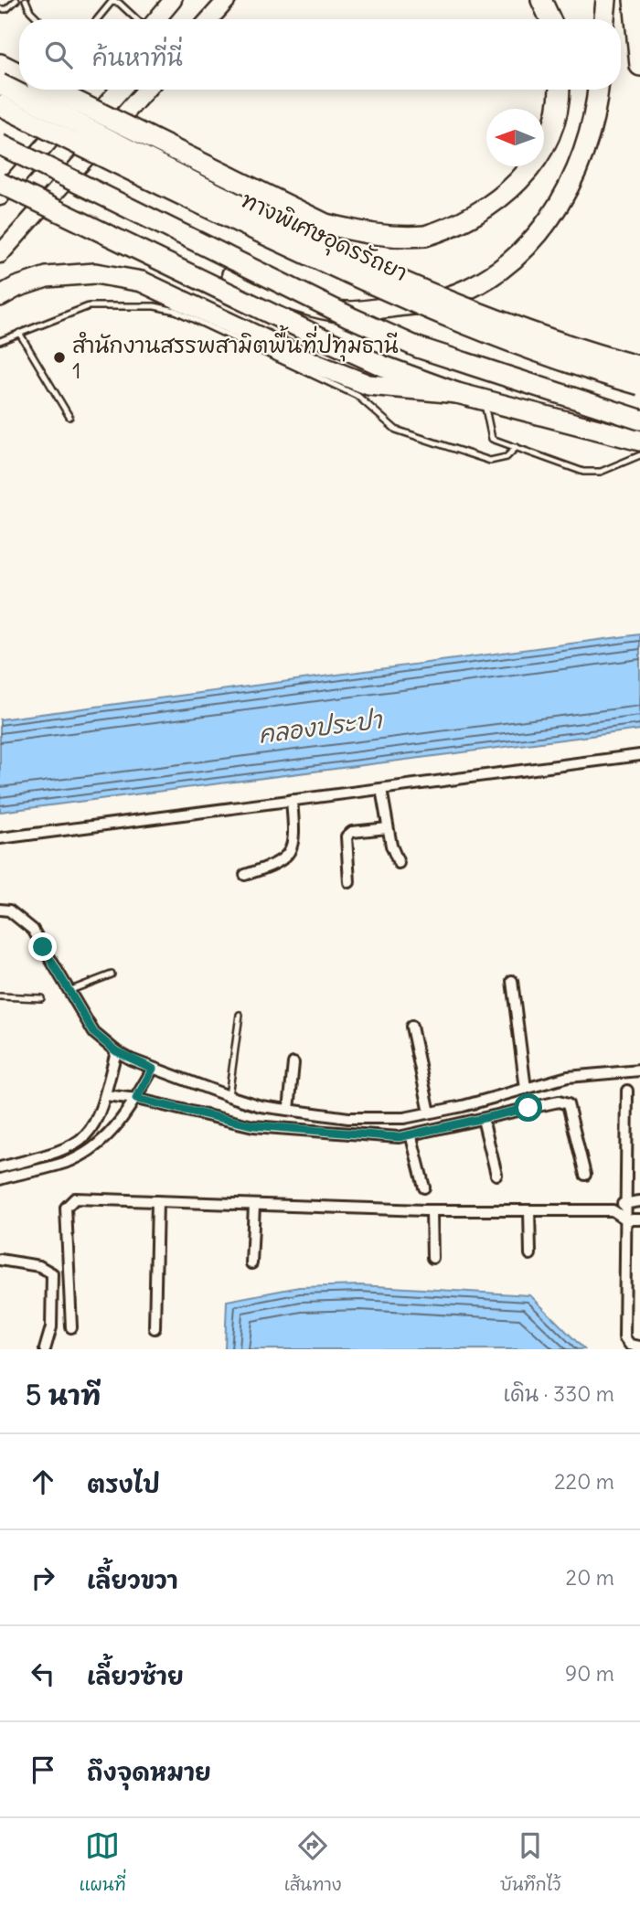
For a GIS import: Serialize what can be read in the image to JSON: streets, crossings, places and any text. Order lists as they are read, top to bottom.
{
  "streets": {
    "highway": ["ทางพิเศษอุดรรัถยา"]
  },
  "water": ["คลองประปา"],
  "places": ["สำนักงานสรรพสามิตพื้นที่ปทุมธานี 1"],
  "north": "left",
  "page": {
    "search": "ค้นหาที่นี่",
    "heading": ["5 นาที", "เดิน · 330 m"],
    "list": [
      ["ตรงไป", "220 m"],
      ["เลี้ยวขวา", "20 m"],
      ["เลี้ยวซ้าย", "90 m"],
      "ถึงจุดหมาย"
    ],
    "nav": ["แผนที่", "เส้นทาง", "บันทึกไว้"]
  }
}
